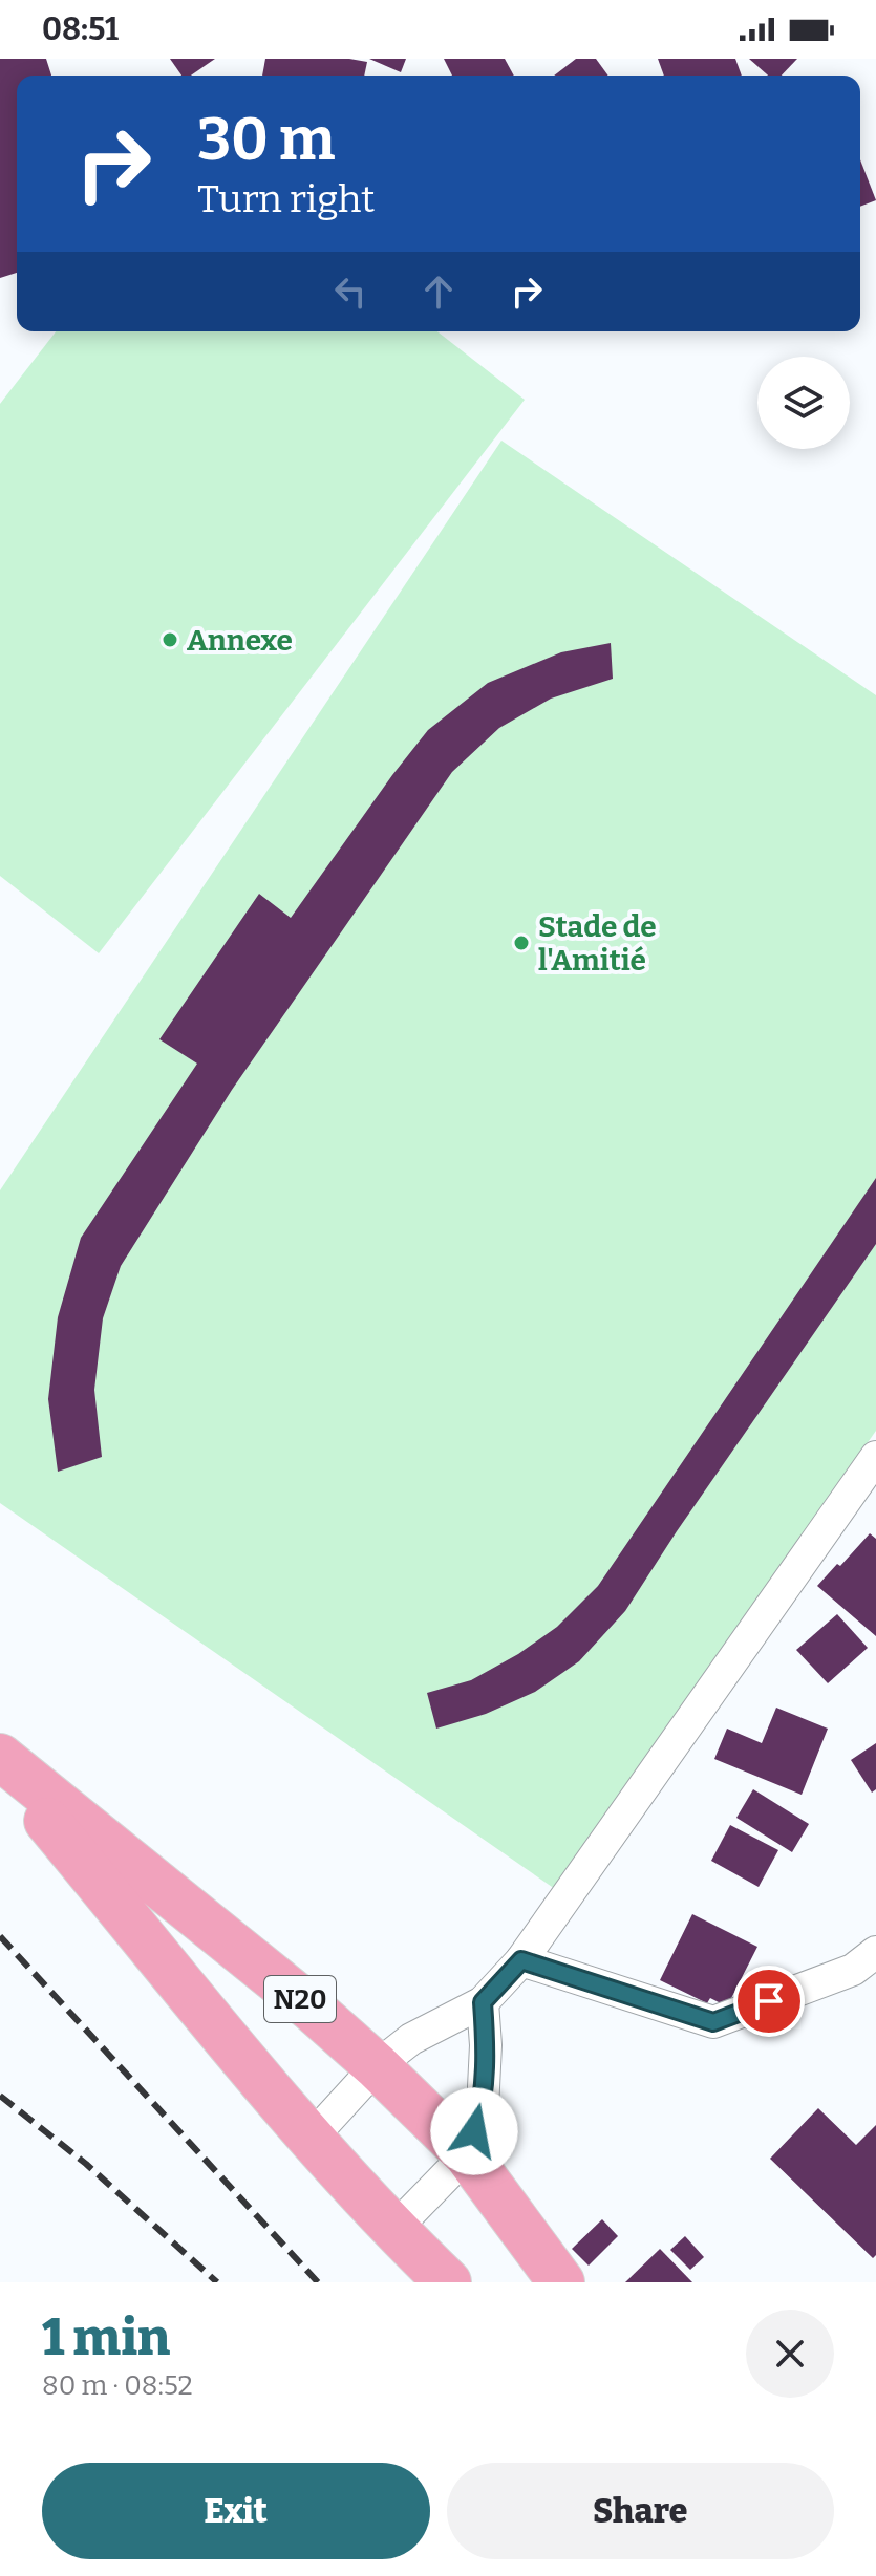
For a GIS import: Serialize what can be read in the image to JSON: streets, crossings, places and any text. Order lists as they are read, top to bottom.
{
  "streets": {
    "main road": ["N20"]
  },
  "places": ["Annexe", "Stade de l'Amitié"],
  "page": {
    "status": "08:51",
    "turn": ["30 m", "Turn right"],
    "heading": ["1 min", "80 m · 08:52"],
    "buttons": ["Exit", "Share"]
  }
}
